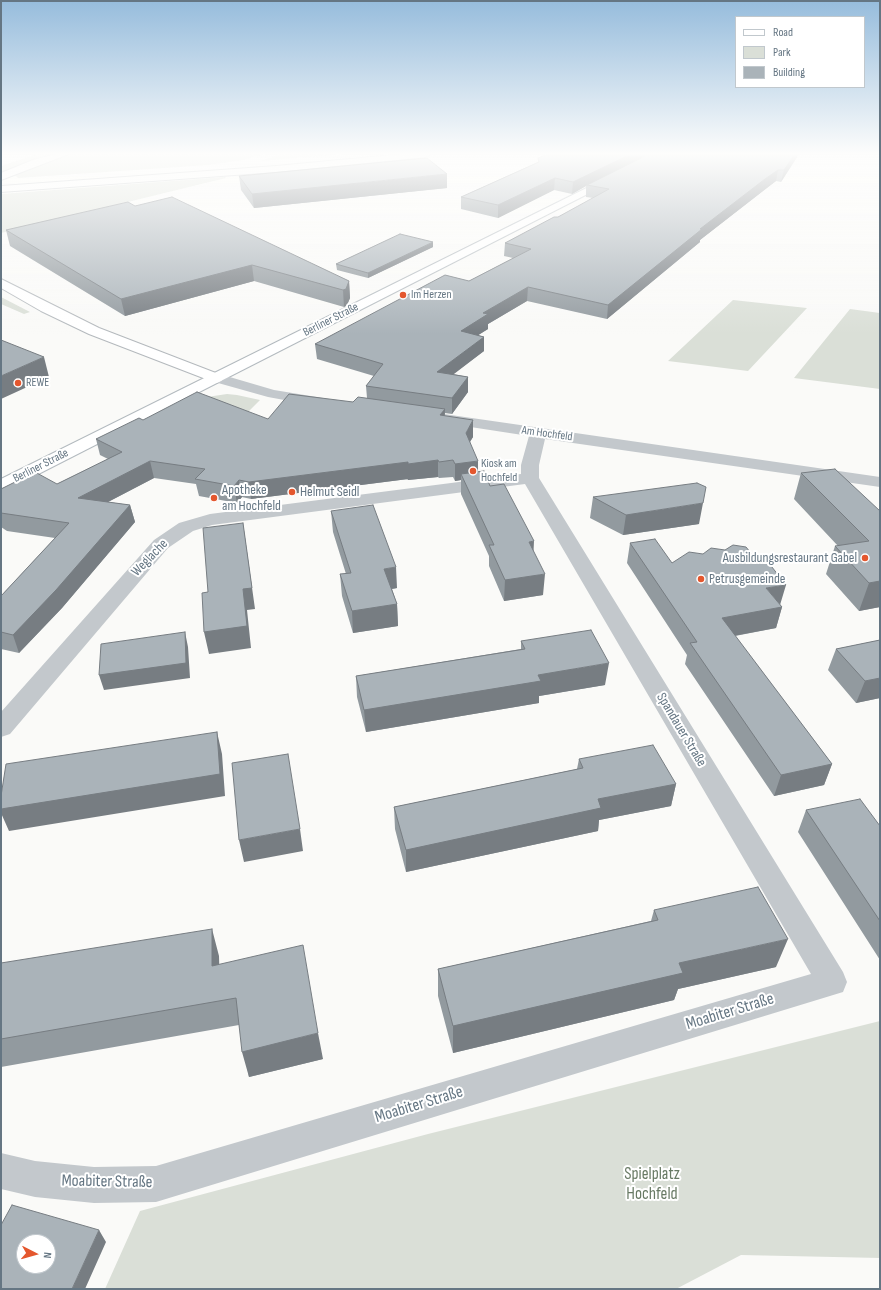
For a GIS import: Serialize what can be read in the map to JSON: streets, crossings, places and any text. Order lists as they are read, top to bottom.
{
  "streets": {
    "main road": ["Berliner Straße"],
    "street": [
      "Am Hochfeld",
      "Weglache",
      "Spandauer Straße",
      "Moabiter Straße"
    ]
  },
  "crossings": [
    ["Weglache", "Spandauer Straße"],
    ["Spandauer Straße", "Moabiter Straße"]
  ],
  "parks": ["Spielplatz Hochfeld"],
  "places": [
    "Im Herzen",
    "REWE",
    "Kiosk am Hochfeld",
    "Helmut Seidl",
    "Apotheke am Hochfeld",
    "Ausbildungsrestaurant Gabel",
    "Petrusgemeinde"
  ],
  "legend": ["Road", "Park", "Building"],
  "north": "right"
}
